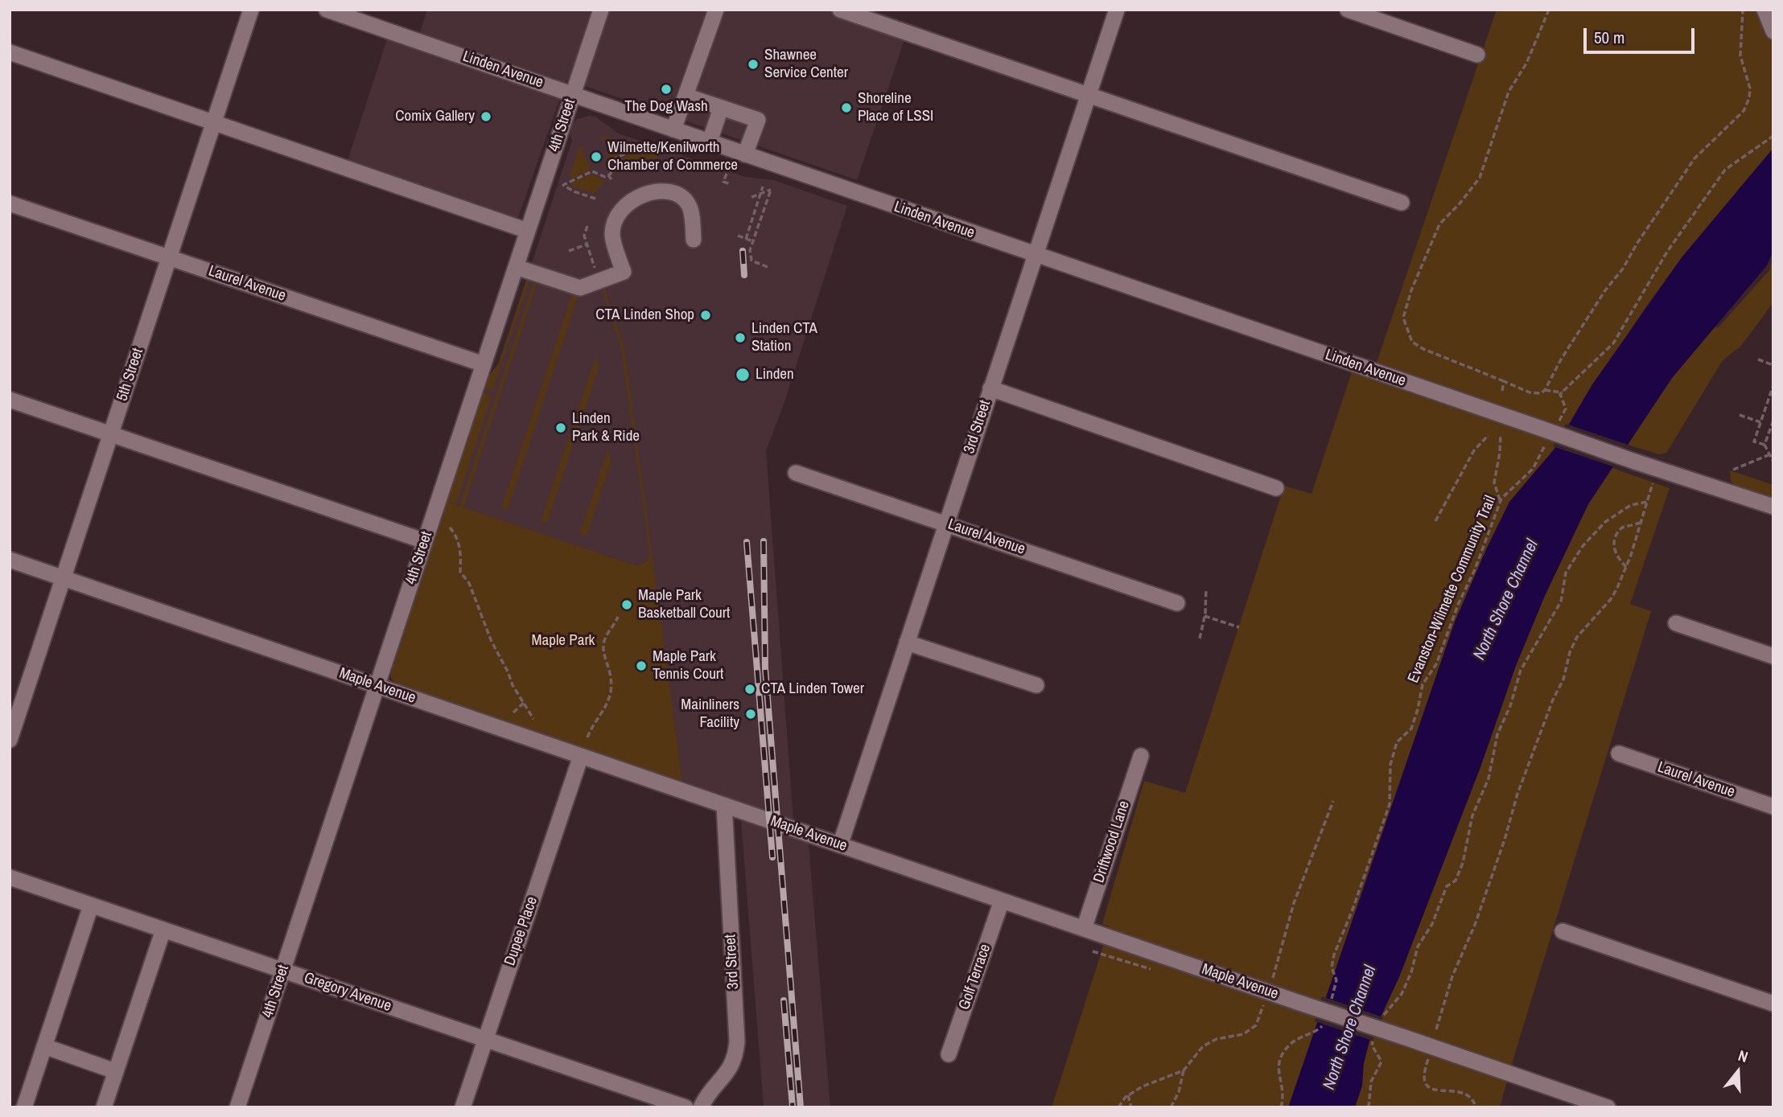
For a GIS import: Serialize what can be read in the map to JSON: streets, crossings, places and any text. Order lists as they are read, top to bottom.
{
  "streets": {
    "street": [
      "Linden Avenue",
      "4th Street",
      "Laurel Avenue",
      "5th Street",
      "3rd Street",
      "Maple Avenue",
      "Driftwood Lane",
      "Dupee Place",
      "Golf Terrace",
      "Gregory Avenue"
    ],
    "path": ["Evanston-Wilmette Community Trail"]
  },
  "crossings": [
    ["Linden Avenue", "4th Street"],
    ["Linden Avenue", "3rd Street"],
    ["Linden Avenue", "Evanston-Wilmette Community Trail"],
    ["4th Street", "Laurel Avenue"],
    ["4th Street", "Maple Avenue"],
    ["4th Street", "Gregory Avenue"],
    ["Laurel Avenue", "5th Street"],
    ["Laurel Avenue", "3rd Street"],
    ["5th Street", "Maple Avenue"],
    ["3rd Street", "Maple Avenue"],
    ["Maple Avenue", "Driftwood Lane"],
    ["Maple Avenue", "Dupee Place"],
    ["Maple Avenue", "Golf Terrace"],
    ["Dupee Place", "Gregory Avenue"]
  ],
  "water": ["North Shore Channel"],
  "parks": ["Maple Park"],
  "places": [
    "Shawnee Service Center",
    "The Dog Wash",
    "Shoreline Place of LSSI",
    "Comix Gallery",
    "Wilmette/Kenilworth Chamber of Commerce",
    "CTA Linden Shop",
    "Linden CTA Station",
    "Linden",
    "Linden Park & Ride",
    "Maple Park Basketball Court",
    "Maple Park Tennis Court",
    "CTA Linden Tower",
    "Mainliners Facility"
  ],
  "scale_bar": "50 m",
  "north": "top"
}
